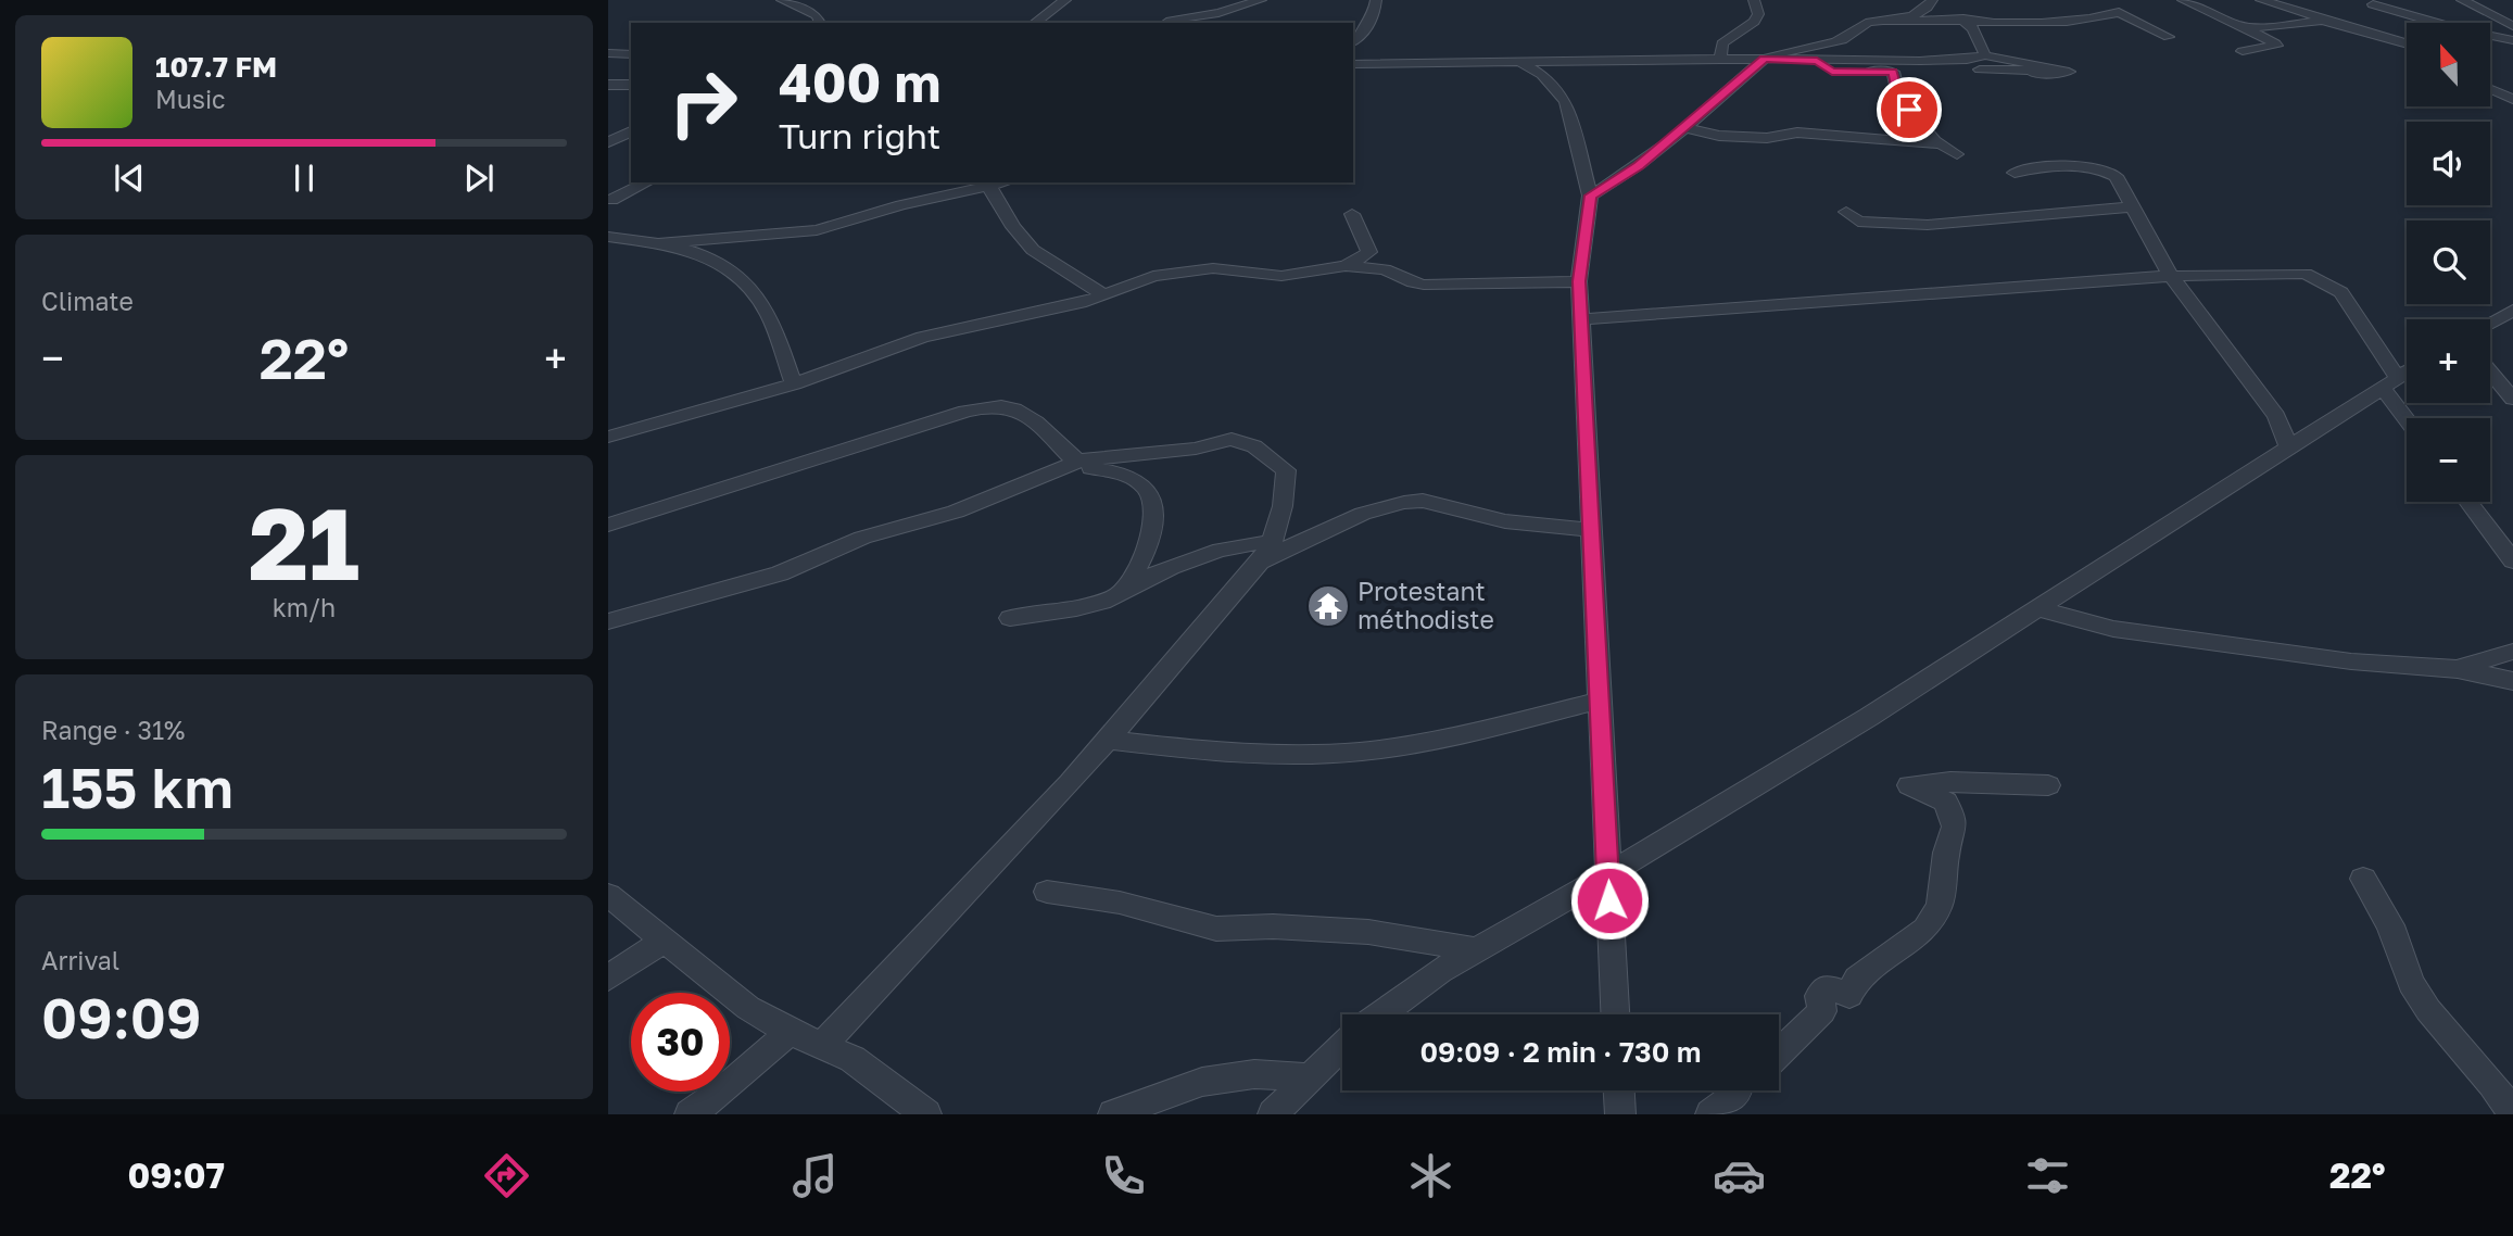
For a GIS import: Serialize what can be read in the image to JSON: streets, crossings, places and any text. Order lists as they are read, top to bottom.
{
  "places": {
    "temple": ["Protestant méthodiste"]
  },
  "north": "top",
  "page": {
    "map_buttons": ["+", "−"],
    "turn": ["400 m", "Turn right"],
    "song": ["107.7 FM", "Music"],
    "tile": [
      "Climate",
      ["21", "km/h"],
      ["Range · 31%", "155 km"],
      ["Arrival", "09:09"]
    ],
    "heat": ["−", "22°", "+"],
    "limit": "30",
    "trip": "09:09 · 2 min · 730 m",
    "tabs": ["09:07", "22°"]
  }
}
